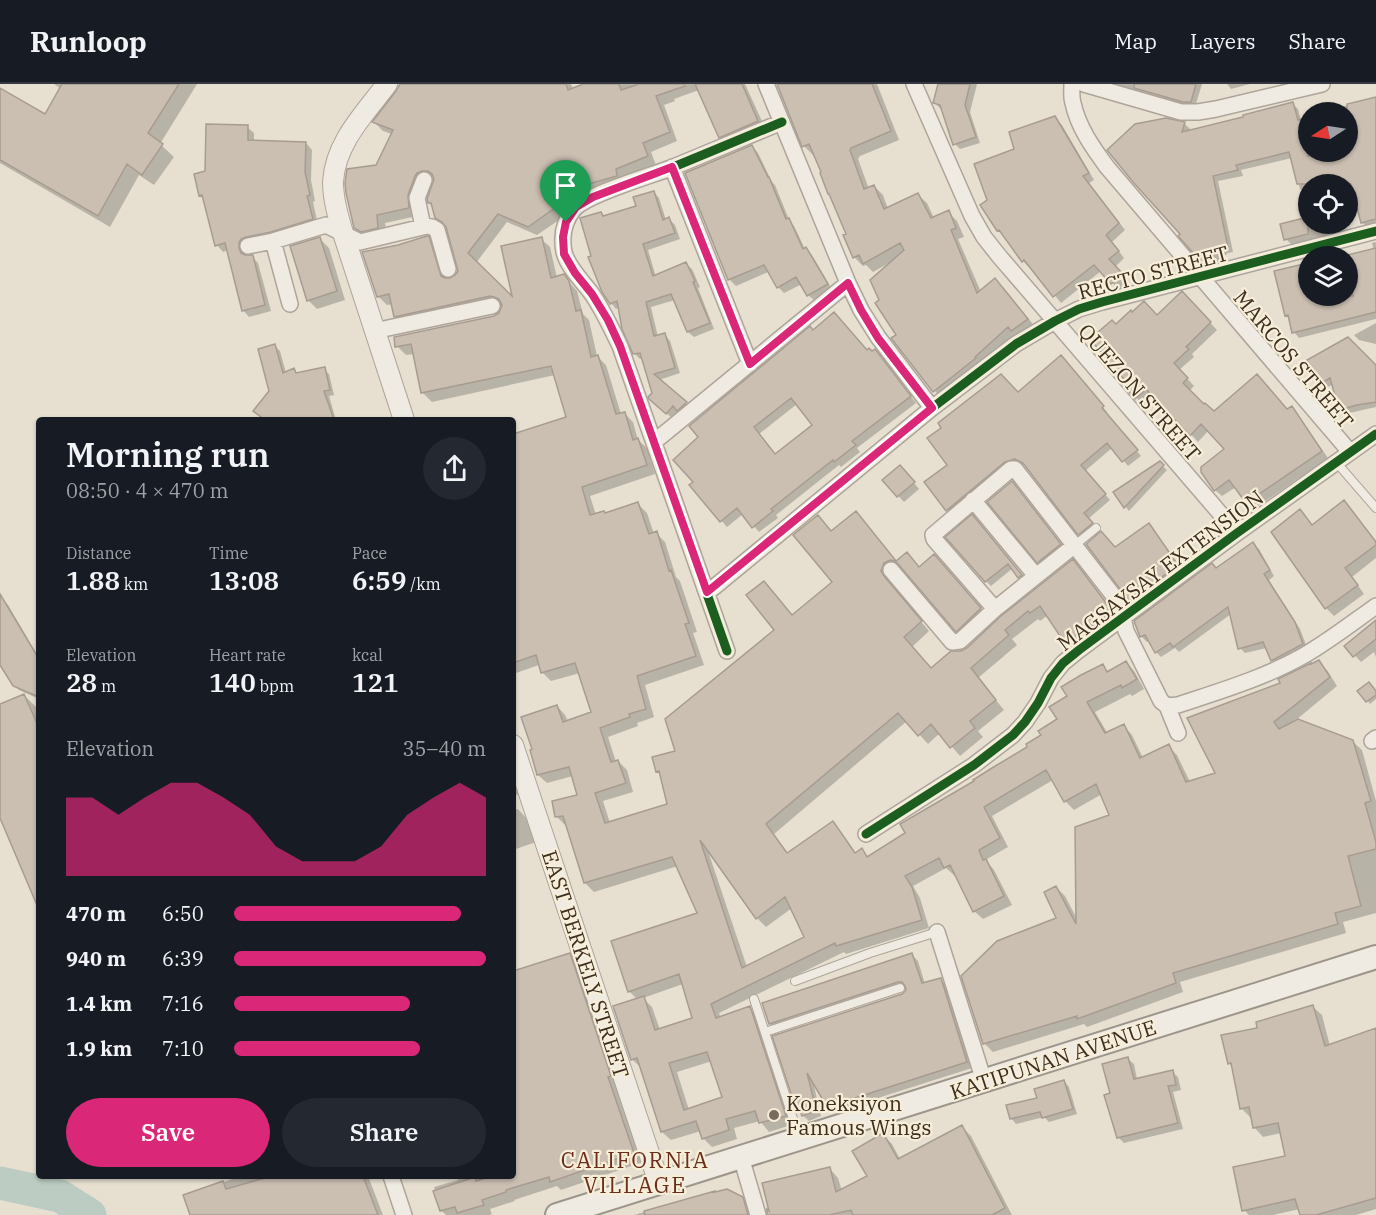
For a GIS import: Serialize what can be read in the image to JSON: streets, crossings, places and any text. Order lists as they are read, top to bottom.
{
  "streets": {
    "main road": ["KATIPUNAN AVENUE"],
    "street": [
      "RECTO STREET",
      "MARCOS STREET",
      "QUEZON STREET",
      "MAGSAYSAY EXTENSION",
      "EAST BERKELY STREET"
    ]
  },
  "crossings": [
    ["RECTO STREET", "MARCOS STREET"],
    ["RECTO STREET", "QUEZON STREET"],
    ["MARCOS STREET", "MAGSAYSAY EXTENSION"],
    ["QUEZON STREET", "MAGSAYSAY EXTENSION"],
    ["EAST BERKELY STREET", "KATIPUNAN AVENUE"]
  ],
  "districts": ["CALIFORNIA VILLAGE"],
  "places": ["Koneksiyon Famous Wings"],
  "north": "left",
  "page": {
    "header": "Runloop",
    "nav": ["Map", "Layers", "Share"],
    "heading": ["Morning run", "08:50 · 4 × 470 m"],
    "stats": [
      ["Distance", "1.88 km"],
      ["Time", "13:08"],
      ["Pace", "6:59 /km"],
      ["Elevation", "28 m"],
      ["Heart rate", "140 bpm"],
      ["kcal", "121"]
    ],
    "chart": ["Elevation", "35–40 m"],
    "list": [
      {
        "name": "470 m",
        "note": "6:50"
      },
      {
        "name": "940 m",
        "note": "6:39"
      },
      {
        "name": "1.4 km",
        "note": "7:16"
      },
      {
        "name": "1.9 km",
        "note": "7:10"
      }
    ],
    "buttons": ["Save", "Share"]
  }
}
